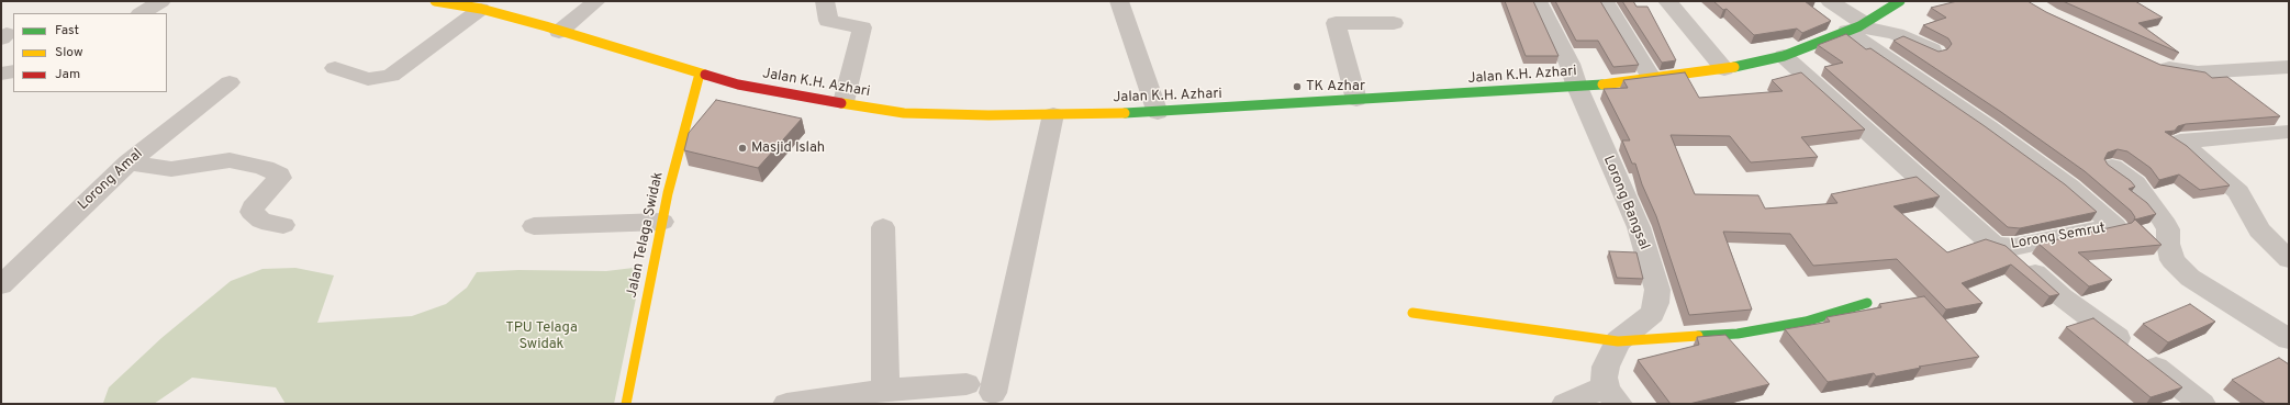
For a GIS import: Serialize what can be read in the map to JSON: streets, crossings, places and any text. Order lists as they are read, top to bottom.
{
  "streets": {
    "street": [
      "Jalan K.H. Azhari",
      "Lorong Amal",
      "Lorong Bangsal",
      "Jalan Telaga Swidak",
      "Lorong Semrut"
    ]
  },
  "crossings": [
    ["Jalan K.H. Azhari", "Lorong Bangsal"],
    ["Jalan K.H. Azhari", "Jalan Telaga Swidak"],
    ["Jalan K.H. Azhari", "Lorong Semrut"]
  ],
  "parks": ["TPU Telaga Swidak"],
  "places": ["TK Azhar", "Masjid Islah"],
  "legend": ["Fast", "Slow", "Jam"]
}
